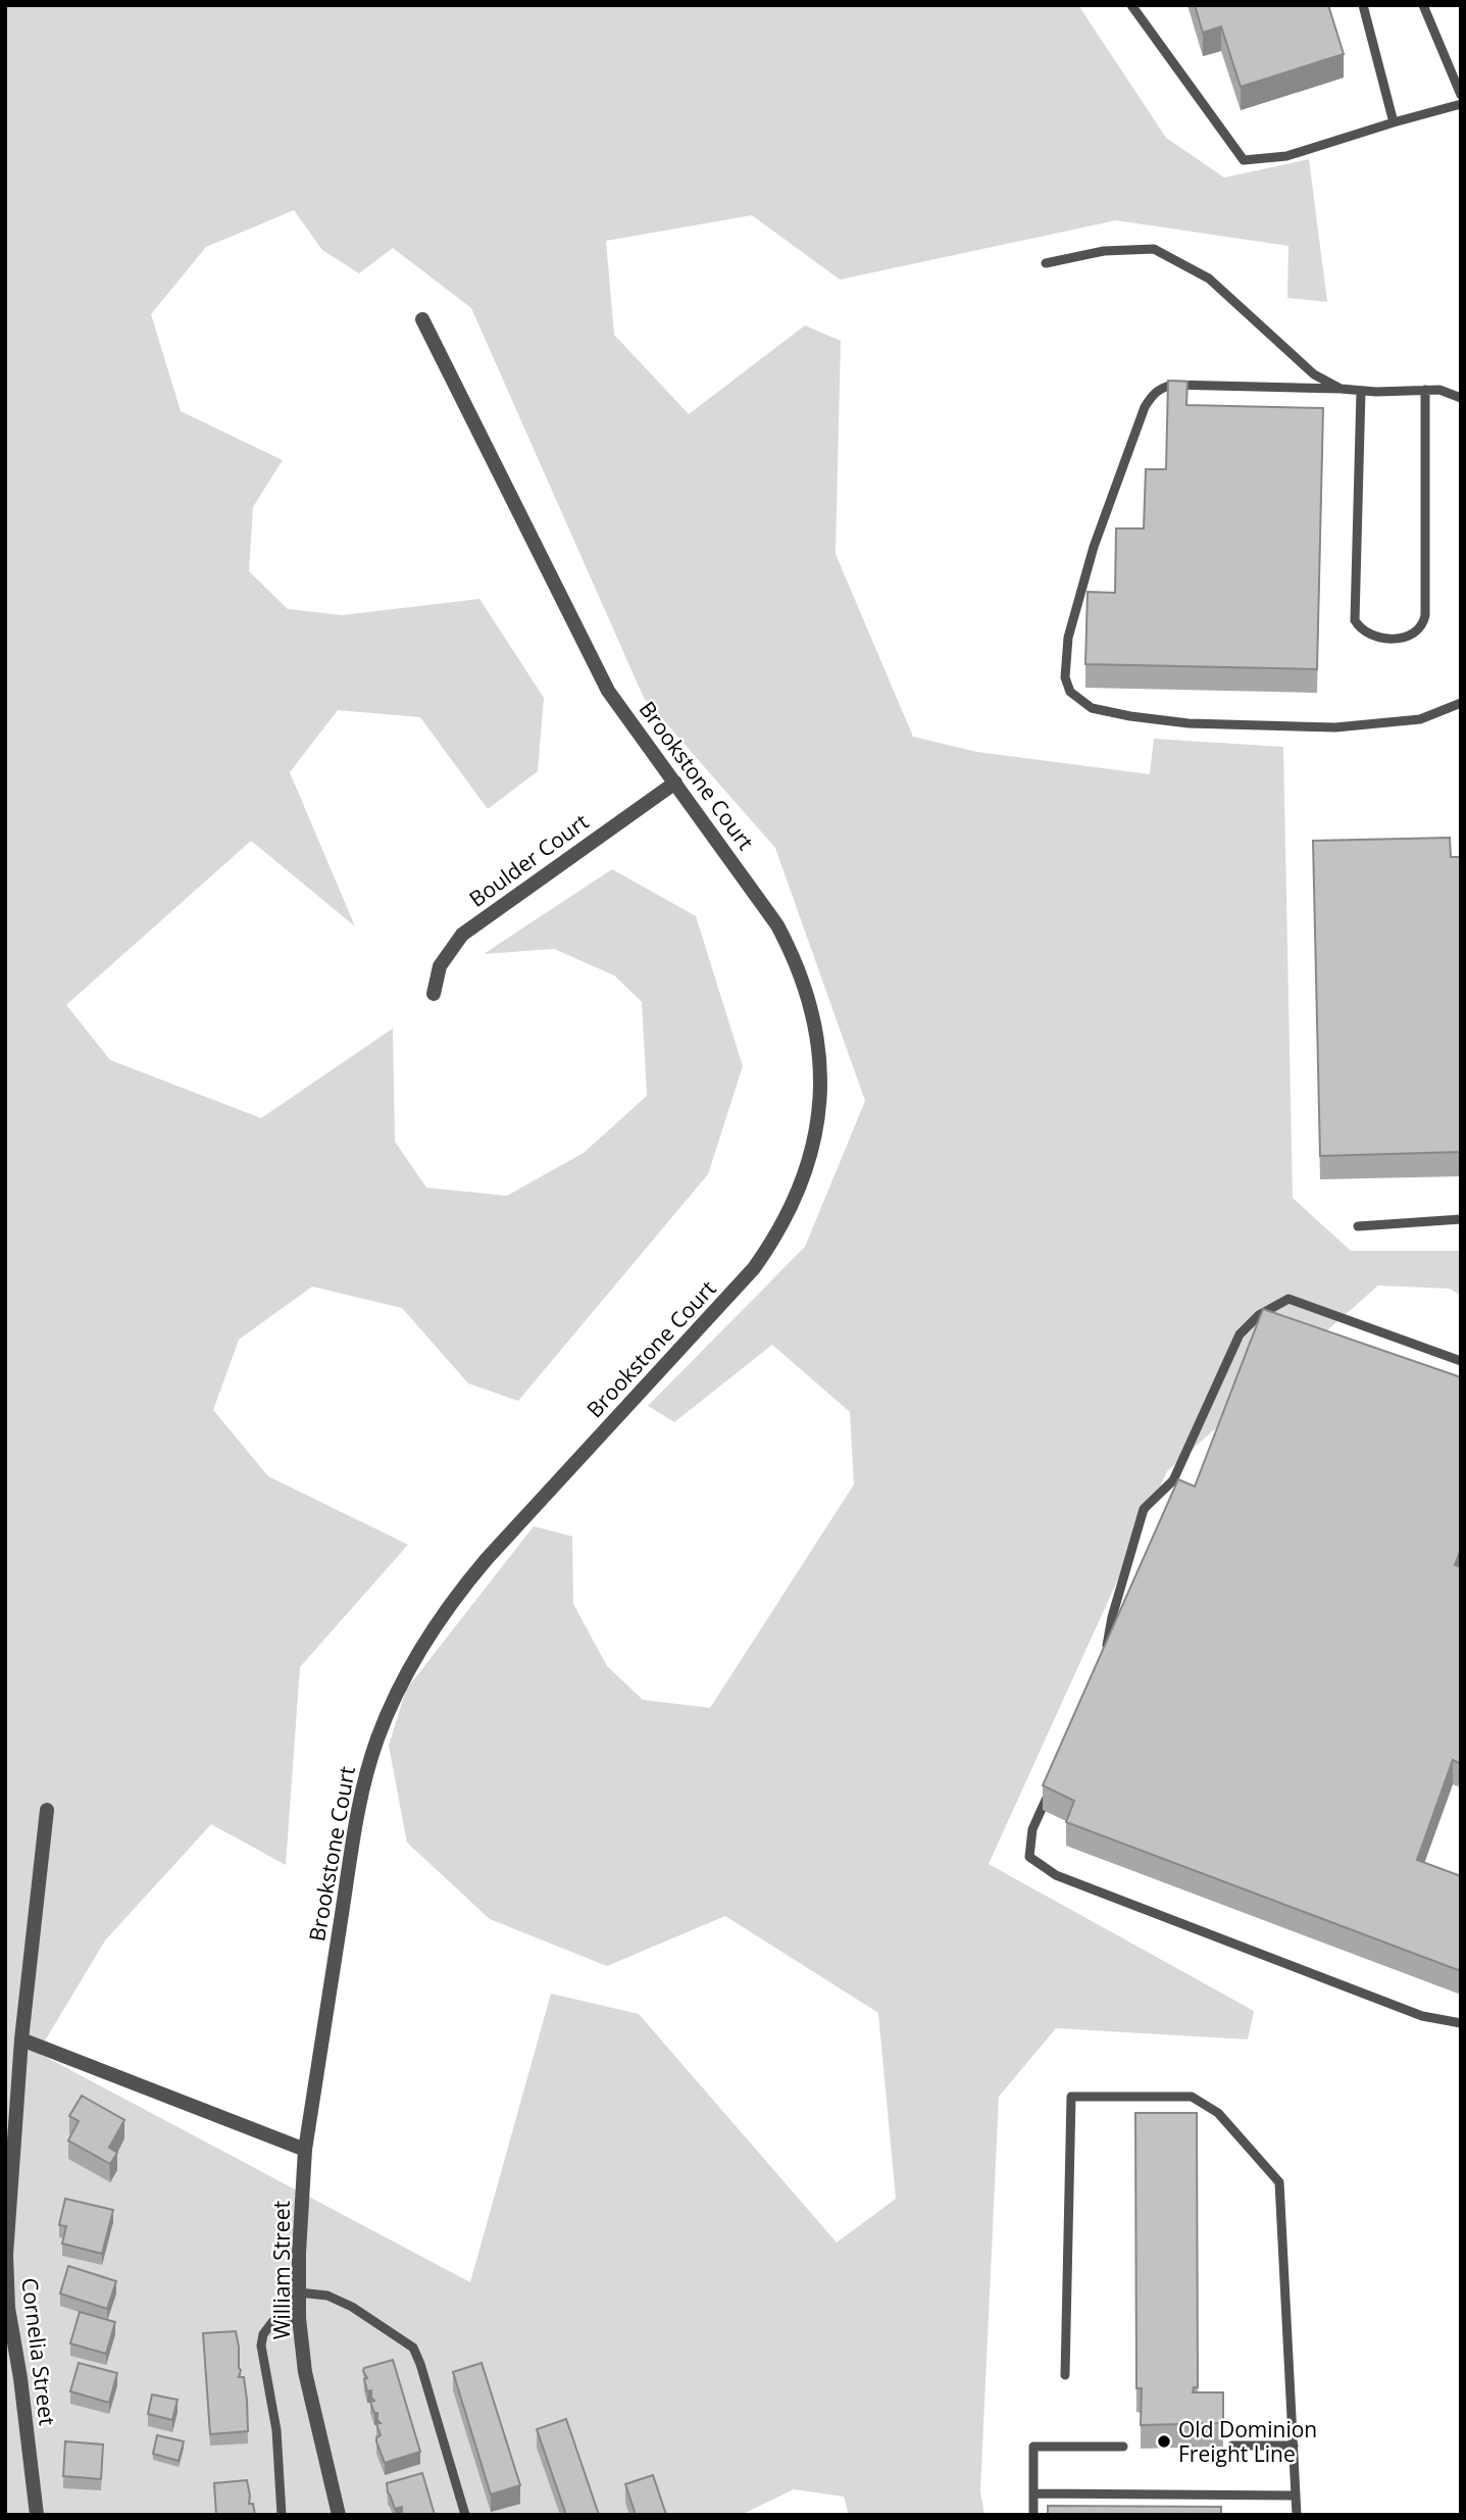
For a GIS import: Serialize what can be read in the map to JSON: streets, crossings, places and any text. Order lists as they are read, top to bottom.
{
  "streets": {
    "street": [
      "Brookstone Court",
      "Boulder Court",
      "William Street",
      "Cornelia Street"
    ]
  },
  "crossings": [
    ["Brookstone Court", "Boulder Court"],
    ["Brookstone Court", "William Street"]
  ],
  "places": ["Old Dominion Freight Line"]
}
